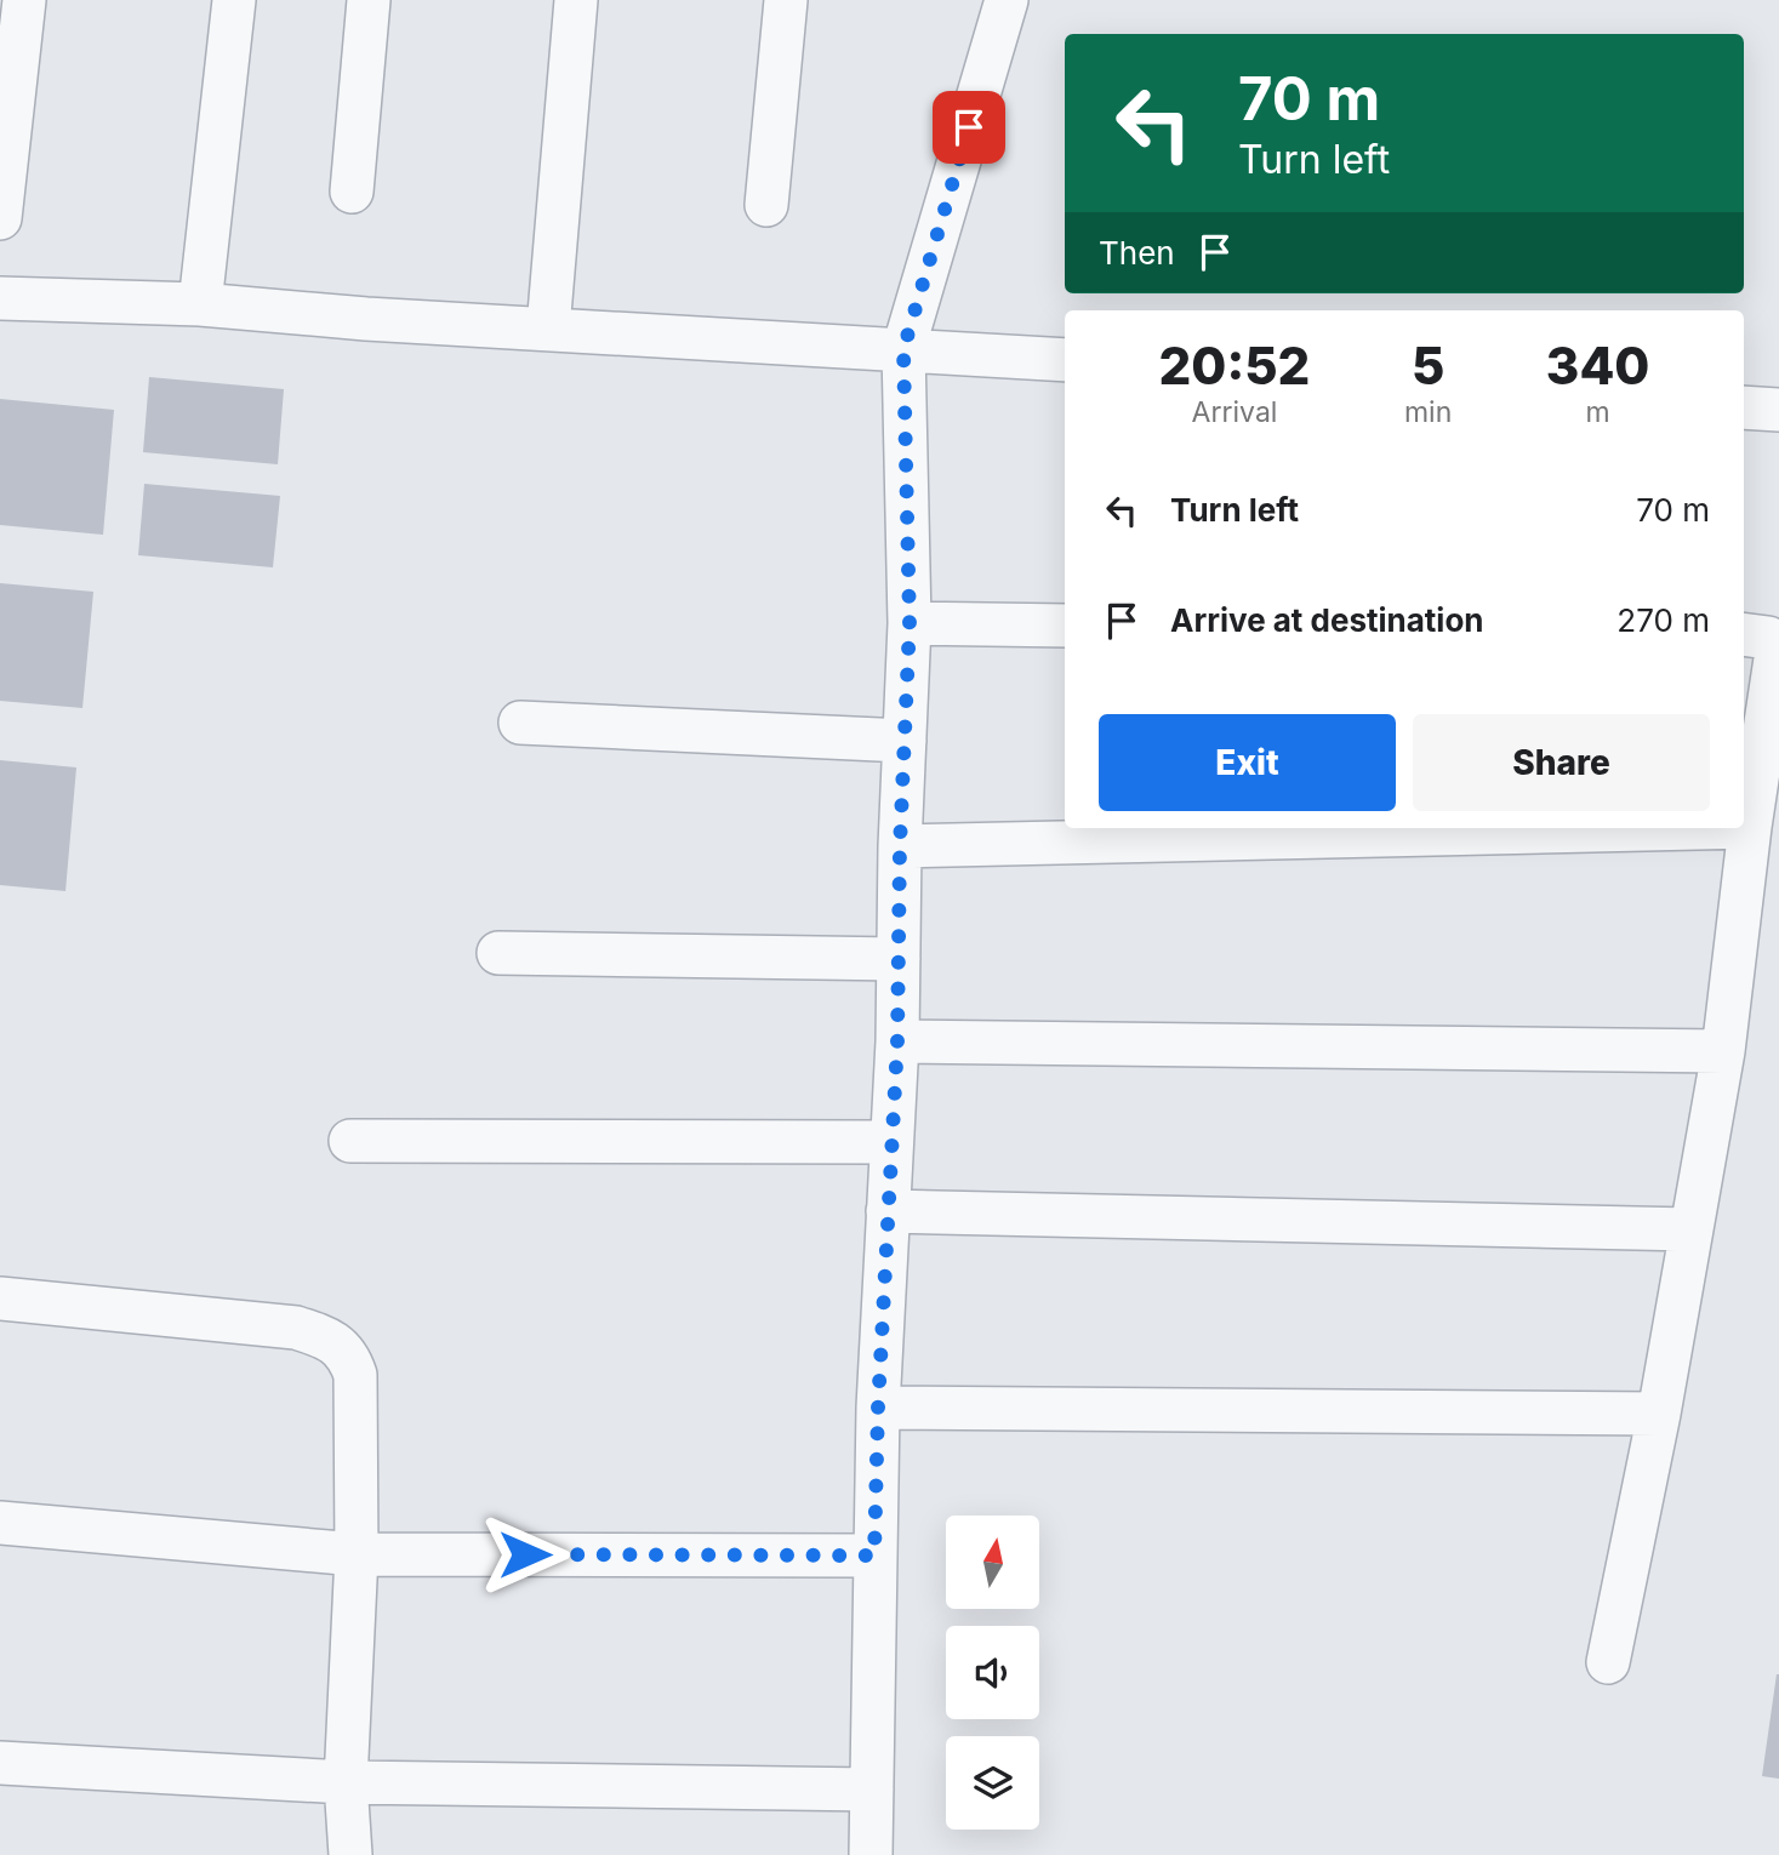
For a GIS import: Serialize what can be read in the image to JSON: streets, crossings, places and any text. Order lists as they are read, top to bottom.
{
  "north": "top",
  "page": {
    "turn": ["70 m", "Turn left"],
    "then": "Then",
    "eta": [
      "20:52",
      "Arrival",
      "5",
      "min",
      "340",
      "m"
    ],
    "list": [
      {
        "name": "Turn left",
        "value": "70 m"
      },
      {
        "name": "Arrive at destination",
        "value": "270 m"
      }
    ],
    "buttons": ["Exit", "Share"]
  }
}
